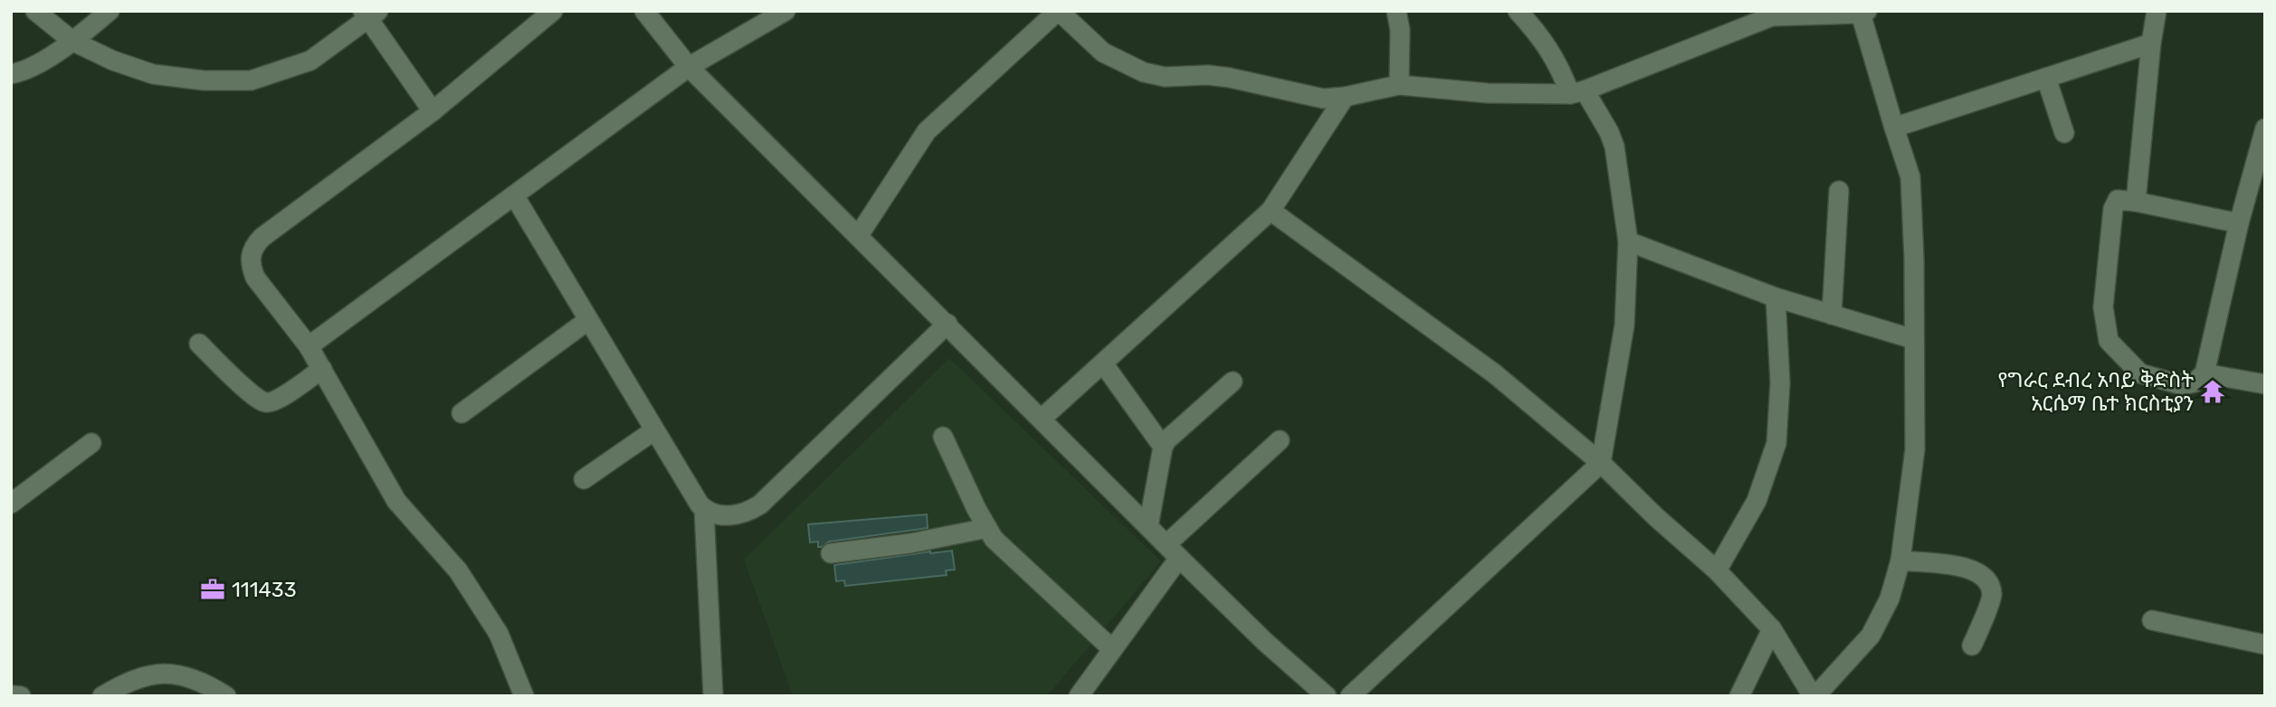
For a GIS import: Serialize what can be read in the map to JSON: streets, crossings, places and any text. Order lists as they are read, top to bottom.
{
  "places": {
    "temple": ["የግራር ደብረ አባይ ቅድስት አርሴማ ቤተ ክርስቲያን"],
    "office": ["111433"]
  }
}
